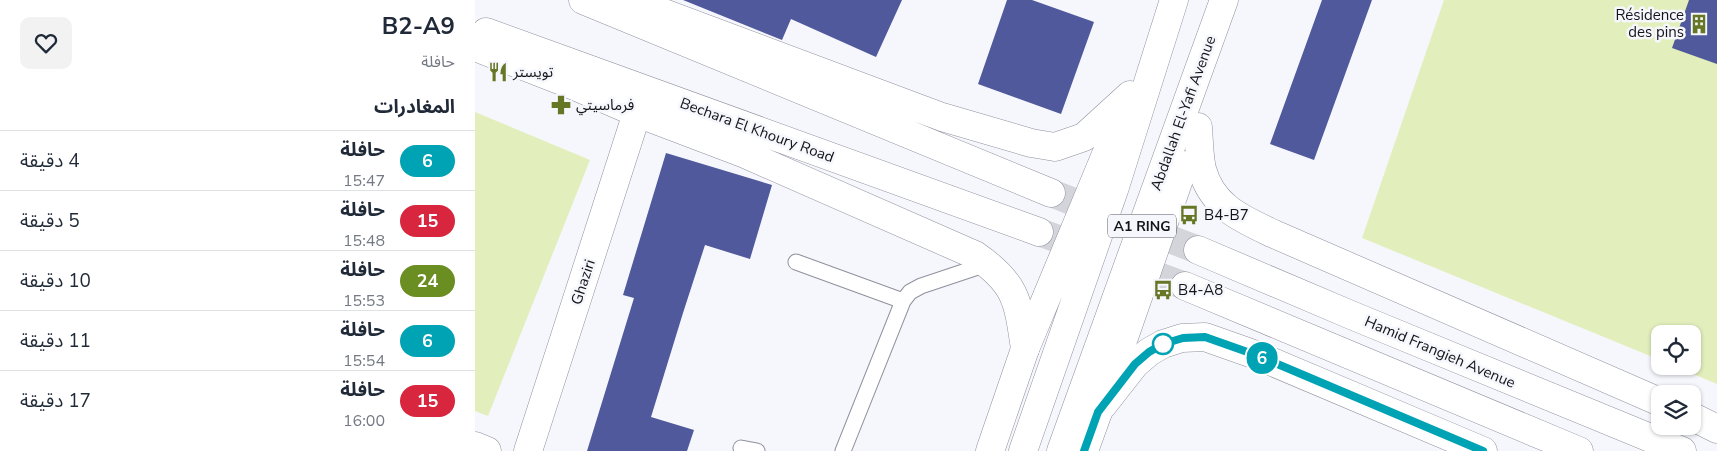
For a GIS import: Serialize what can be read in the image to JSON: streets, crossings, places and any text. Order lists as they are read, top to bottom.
{
  "streets": {
    "main road": [
      "Abdallah El-Yafi Avenue",
      "Bechara El Khoury Road",
      "A1 RING",
      "Ghaziri",
      "Hamid Frangieh Avenue"
    ]
  },
  "places": {
    "building": ["Résidence des pins"],
    "restaurant": ["تويستر"],
    "pharmacy": ["فرماسيتي"],
    "bus stop": ["B4-B7", "B4-A8"]
  },
  "lines": ["bus line 6"],
  "page": {
    "on_map": "6",
    "heading": [
      ["B2-A9", "حافلة"],
      "المغادرات"
    ],
    "list": [
      {
        "mark": "6",
        "name": "حافلة",
        "note": "15:47",
        "value": "4 دقيقة"
      },
      {
        "mark": "15",
        "name": "حافلة",
        "note": "15:48",
        "value": "5 دقيقة"
      },
      {
        "mark": "24",
        "name": "حافلة",
        "note": "15:53",
        "value": "10 دقيقة"
      },
      {
        "mark": "6",
        "name": "حافلة",
        "note": "15:54",
        "value": "11 دقيقة"
      },
      {
        "mark": "15",
        "name": "حافلة",
        "note": "16:00",
        "value": "17 دقيقة"
      }
    ]
  }
}
